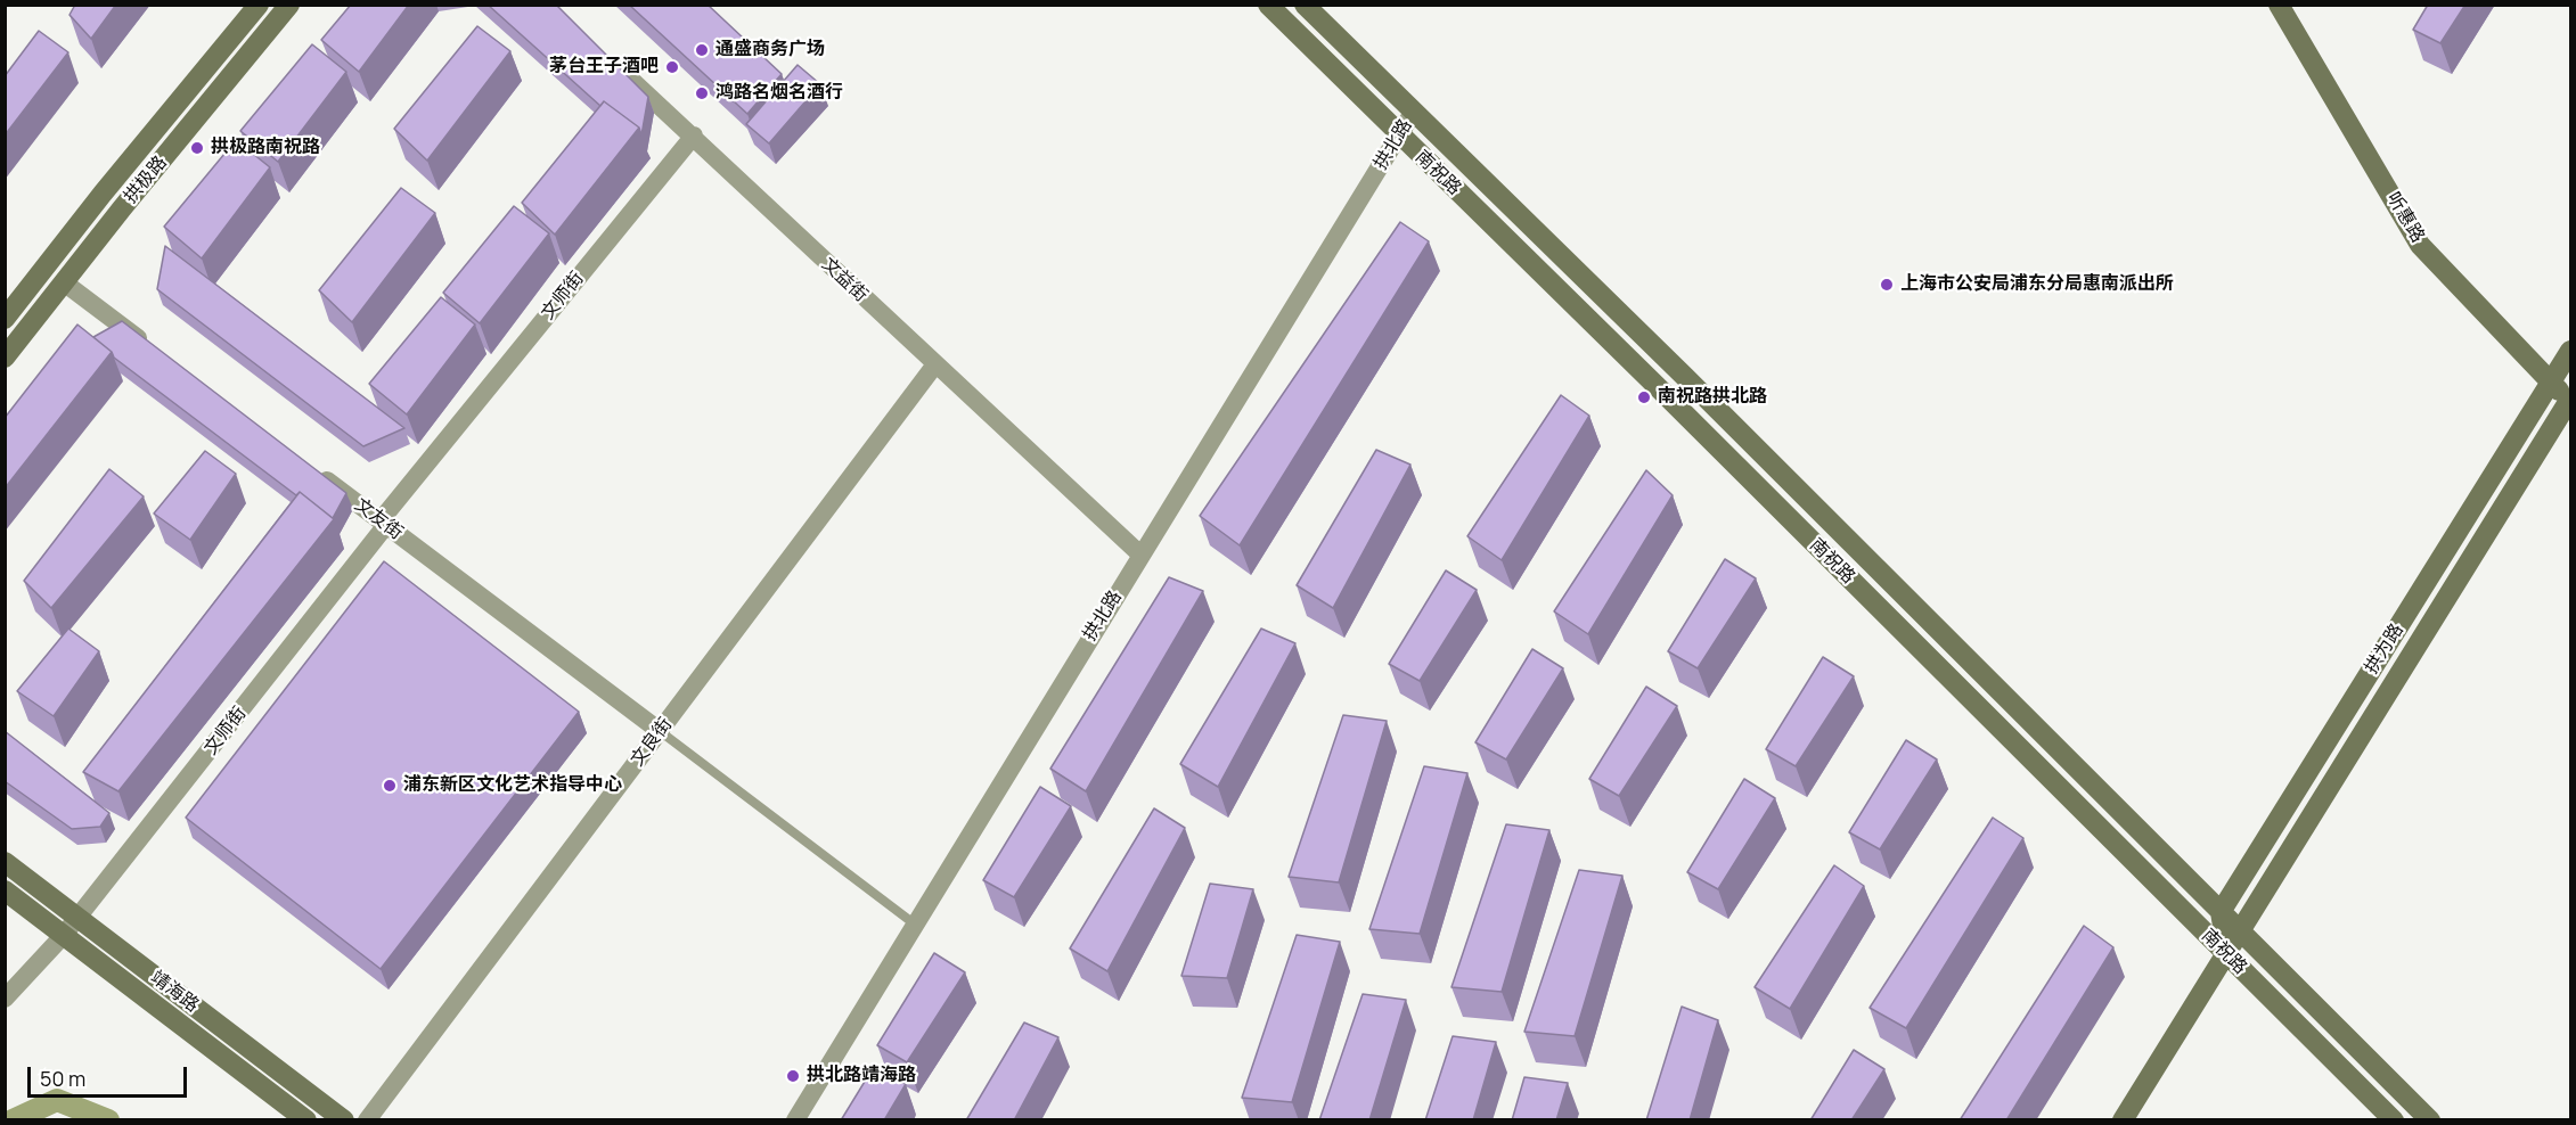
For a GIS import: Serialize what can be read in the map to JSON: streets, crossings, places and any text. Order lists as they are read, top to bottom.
{
  "streets": {
    "main road": [
      "南祝路",
      "拱极路",
      "听惠路",
      "拱为路",
      "靖海路"
    ],
    "street": [
      "拱北路",
      "文益街",
      "文师街",
      "文友街",
      "文良街"
    ]
  },
  "crossings": [
    ["拱北路", "南祝路"],
    ["拱北路", "文益街"],
    ["南祝路", "拱为路"],
    ["听惠路", "拱为路"],
    ["文益街", "文师街"],
    ["文益街", "文良街"],
    ["文师街", "文友街"],
    ["文师街", "靖海路"],
    ["文友街", "文良街"]
  ],
  "places": [
    "通盛商务广场",
    "茅台王子酒吧",
    "鸿路名烟名酒行",
    "拱极路南祝路",
    "上海市公安局浦东分局惠南派出所",
    "南祝路拱北路",
    "浦东新区文化艺术指导中心",
    "拱北路靖海路"
  ],
  "scale_bar": "50 m"
}
